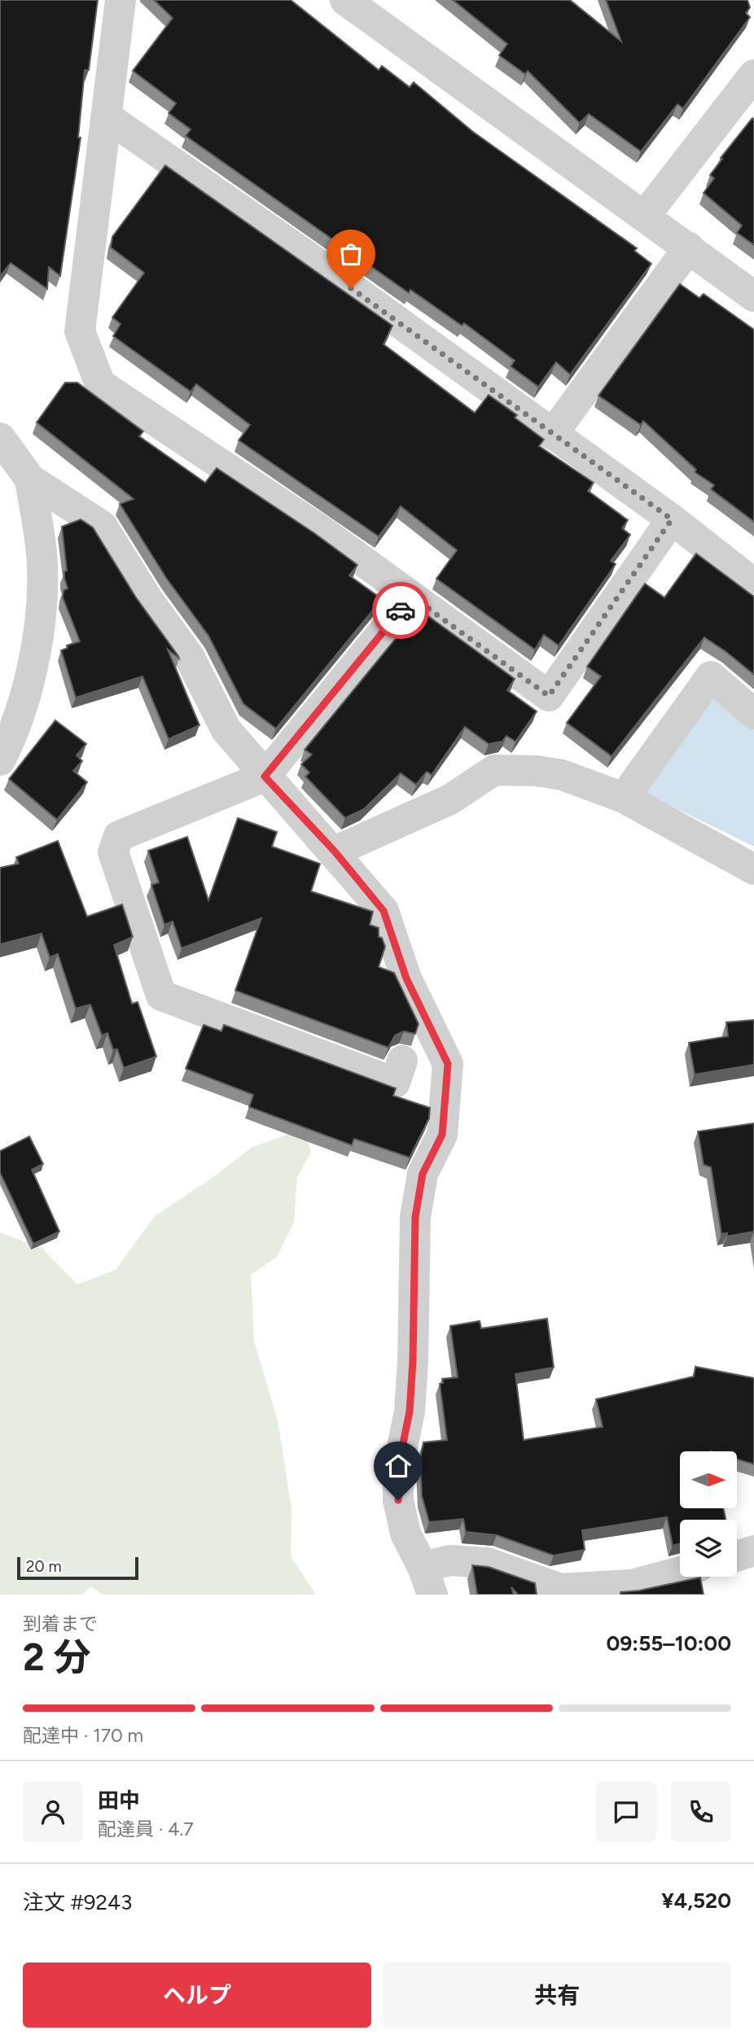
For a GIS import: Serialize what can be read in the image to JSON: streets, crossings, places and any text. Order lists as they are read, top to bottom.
{
  "scale_bar": "20 m",
  "north": "right",
  "page": {
    "scale": "20 m",
    "heading": ["2 分", "到着まで", "09:55–10:00"],
    "panel": [
      "田中",
      "配達員 · 4.7",
      "注文 #9243",
      "¥4,520"
    ],
    "bar": "配達中 · 170 m",
    "buttons": ["ヘルプ", "共有"]
  }
}
